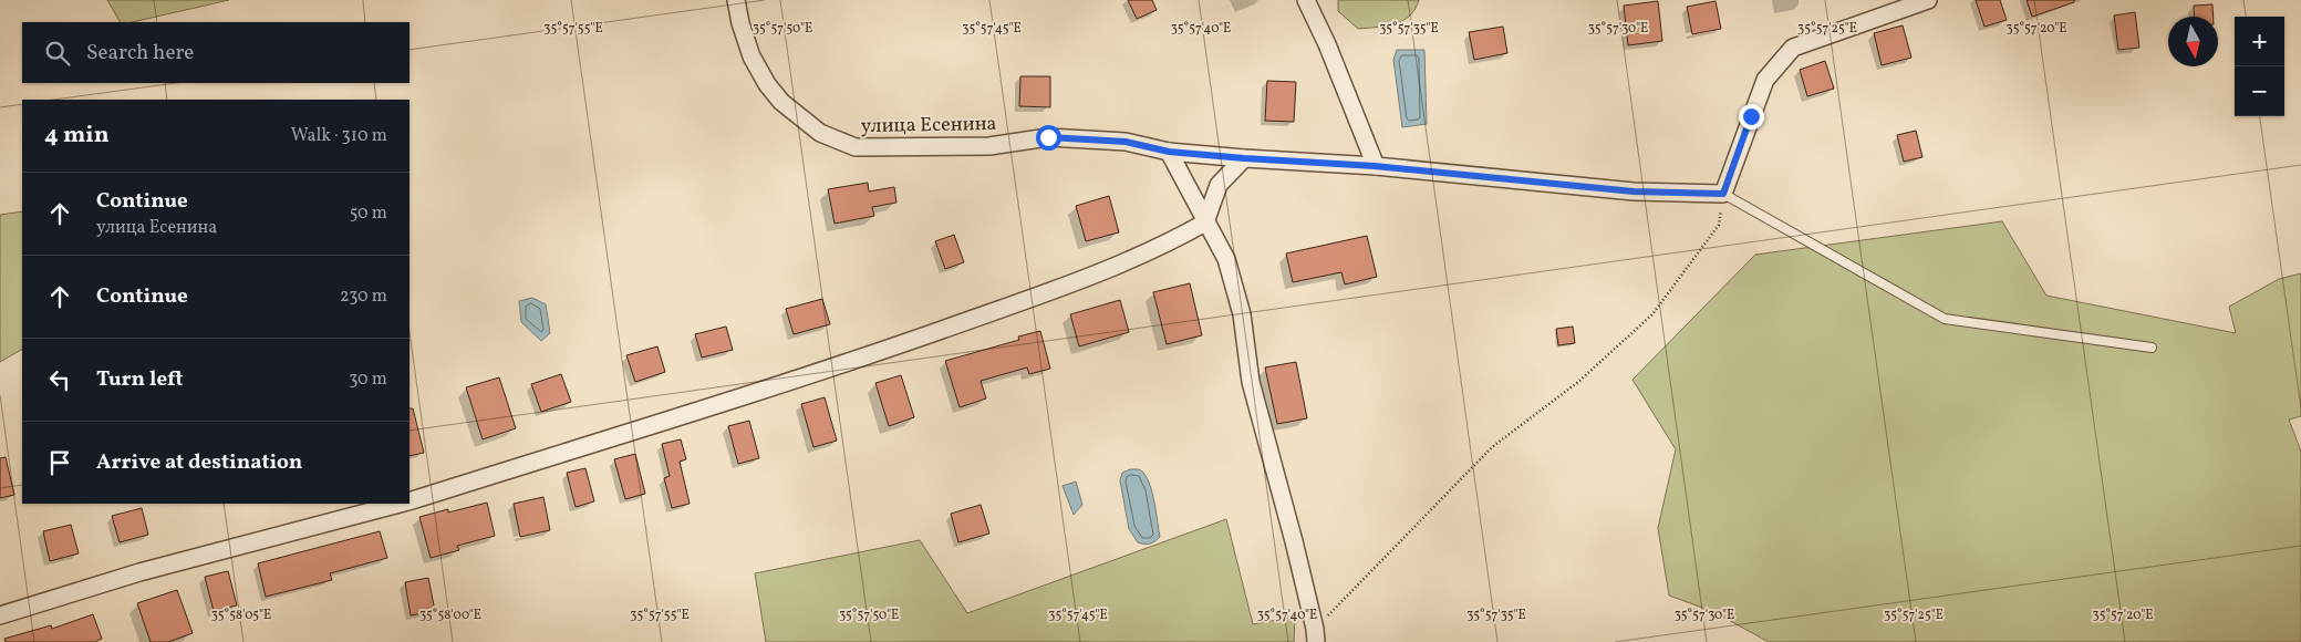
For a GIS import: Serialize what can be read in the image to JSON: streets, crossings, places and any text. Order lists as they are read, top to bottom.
{
  "streets": {
    "street": ["улица Есенина"]
  },
  "north": "bottom",
  "page": {
    "map_buttons": ["+", "−"],
    "search": "Search here",
    "heading": ["4 min", "Walk · 310 m"],
    "list": [
      ["Continue", "улица Есенина", "50 m"],
      ["Continue", "230 m"],
      ["Turn left", "30 m"],
      "Arrive at destination"
    ]
  },
  "coordinates": [
    "35°57'55\"E",
    "35°57'50\"E",
    "35°57'45\"E",
    "35°57'40\"E",
    "35°57'35\"E",
    "35°57'30\"E",
    "35°57'25\"E",
    "35°57'20\"E",
    "35°58'05\"E",
    "35°58'00\"E"
  ]
}
